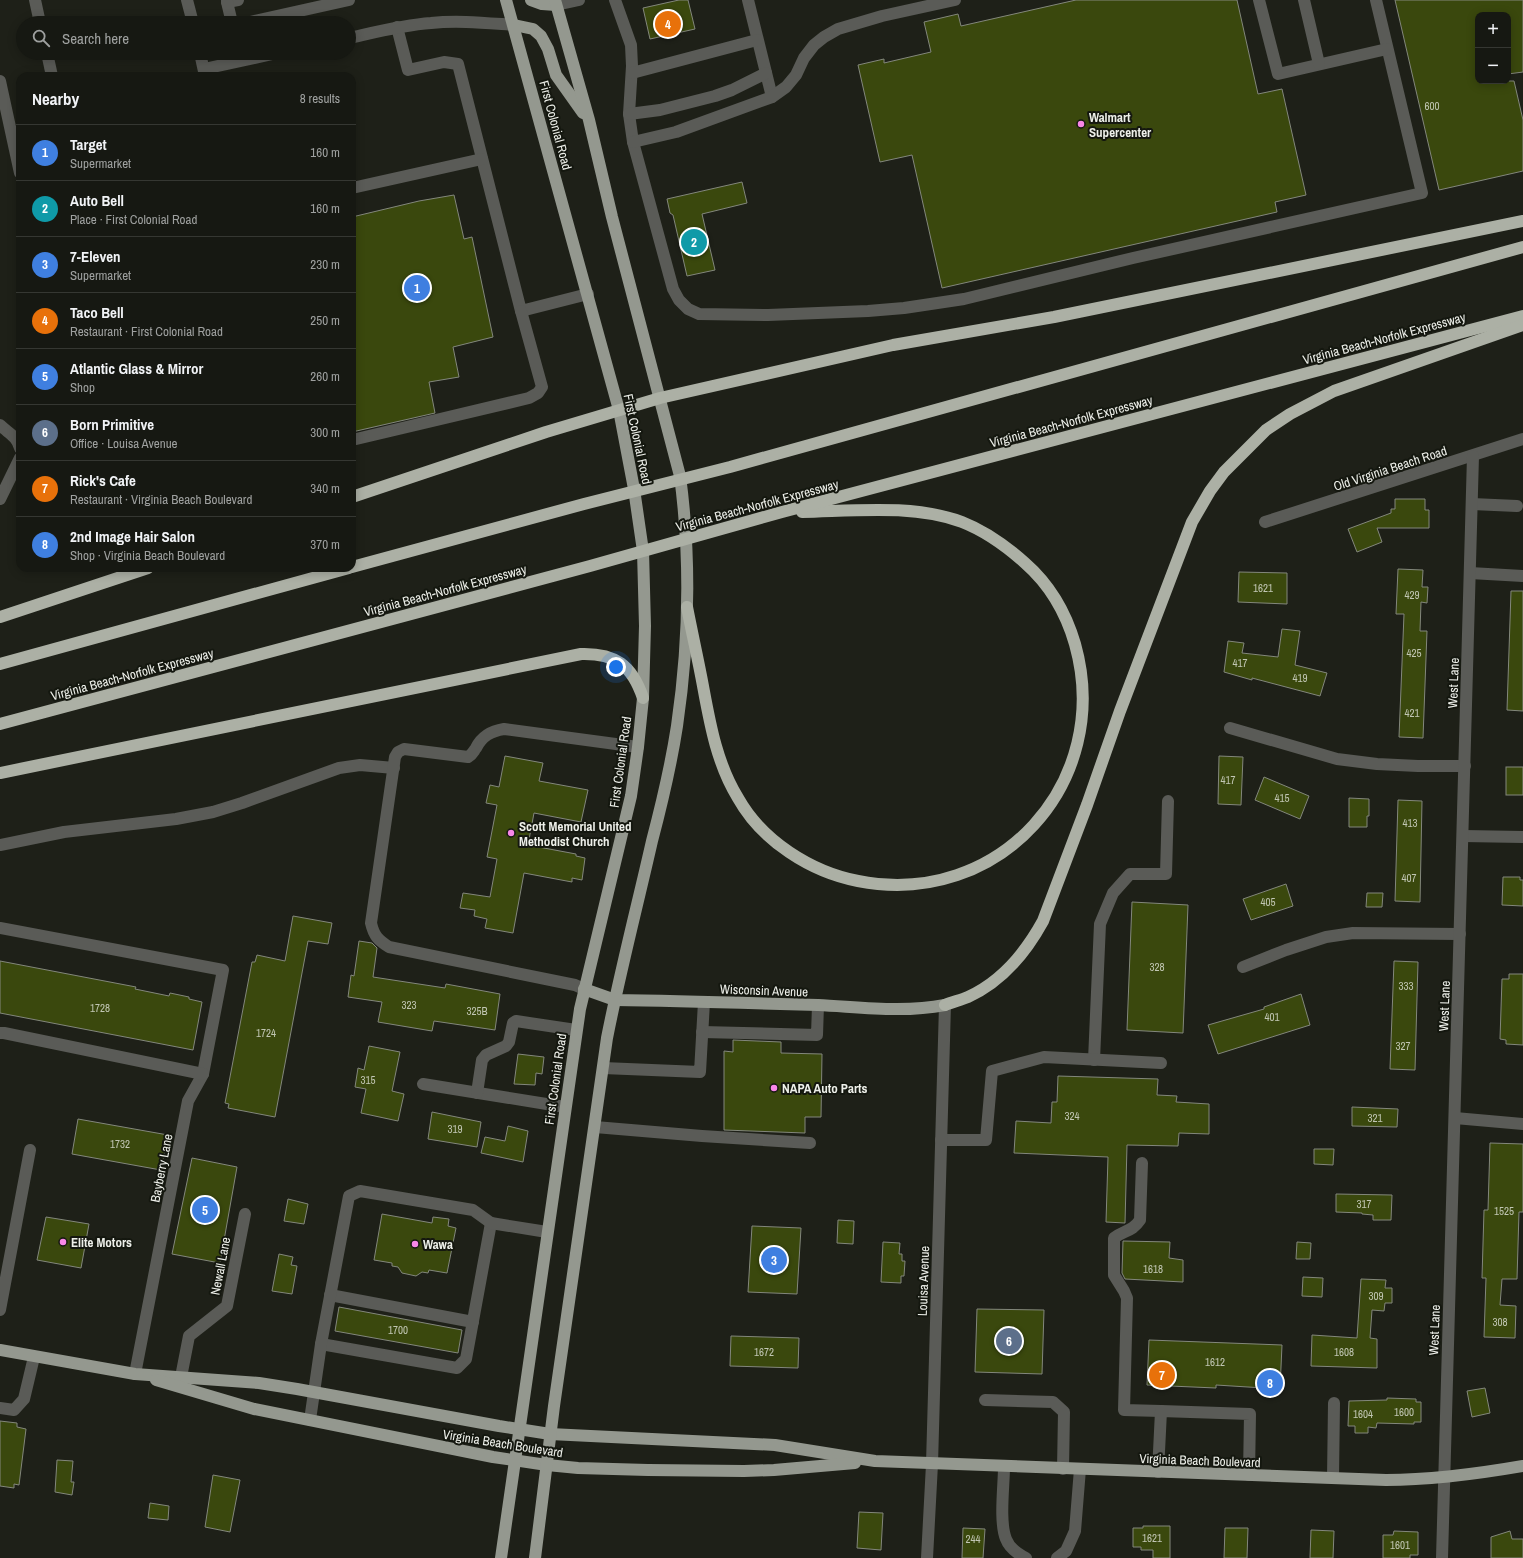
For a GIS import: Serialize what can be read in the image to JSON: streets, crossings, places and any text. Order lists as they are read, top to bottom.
{
  "streets": {
    "highway": ["Virginia Beach-Norfolk Expressway"],
    "main road": ["First Colonial Road", "Wisconsin Avenue", "Virginia Beach Boulevard"],
    "street": [
      "Old Virginia Beach Road",
      "West Lane",
      "Bayberry Lane",
      "Newall Lane",
      "Louisa Avenue"
    ]
  },
  "crossings": [
    ["First Colonial Road", "Wisconsin Avenue"],
    ["First Colonial Road", "Virginia Beach Boulevard"],
    ["Old Virginia Beach Road", "West Lane"],
    ["West Lane", "Virginia Beach Boulevard"],
    ["Wisconsin Avenue", "Louisa Avenue"],
    ["Bayberry Lane", "Virginia Beach Boulevard"],
    ["Newall Lane", "Virginia Beach Boulevard"],
    ["Louisa Avenue", "Virginia Beach Boulevard"]
  ],
  "places": [
    "Walmart Supercenter",
    "Scott Memorial United Methodist Church",
    "NAPA Auto Parts",
    "Elite Motors",
    "Wawa"
  ],
  "house_numbers": [
    "600",
    "1621",
    "429",
    "425",
    "417",
    "419",
    "421",
    "417",
    "415",
    "413",
    "407",
    "405",
    "328",
    "333",
    "323",
    "1728",
    "325B",
    "401",
    "1724",
    "327",
    "315",
    "324",
    "321",
    "319",
    "1732",
    "317",
    "1525",
    "1618",
    "309",
    "308",
    "1700",
    "1672",
    "1608",
    "1612",
    "1600",
    "1604",
    "1621",
    "244",
    "1601"
  ],
  "page": {
    "pins": [
      "4",
      "2",
      "1",
      "5",
      "3",
      "6",
      "7",
      "8"
    ],
    "map_buttons": ["+", "−"],
    "search": "Search here",
    "heading": ["Nearby", "8 results"],
    "list": [
      {
        "mark": "1",
        "name": "Target",
        "note": "Supermarket",
        "value": "160 m"
      },
      {
        "mark": "2",
        "name": "Auto Bell",
        "note": "Place · First Colonial Road",
        "value": "160 m"
      },
      {
        "mark": "3",
        "name": "7-Eleven",
        "note": "Supermarket",
        "value": "230 m"
      },
      {
        "mark": "4",
        "name": "Taco Bell",
        "note": "Restaurant · First Colonial Road",
        "value": "250 m"
      },
      {
        "mark": "5",
        "name": "Atlantic Glass & Mirror",
        "note": "Shop",
        "value": "260 m"
      },
      {
        "mark": "6",
        "name": "Born Primitive",
        "note": "Office · Louisa Avenue",
        "value": "300 m"
      },
      {
        "mark": "7",
        "name": "Rick's Cafe",
        "note": "Restaurant · Virginia Beach Boulevard",
        "value": "340 m"
      },
      {
        "mark": "8",
        "name": "2nd Image Hair Salon",
        "note": "Shop · Virginia Beach Boulevard",
        "value": "370 m"
      }
    ]
  }
}
